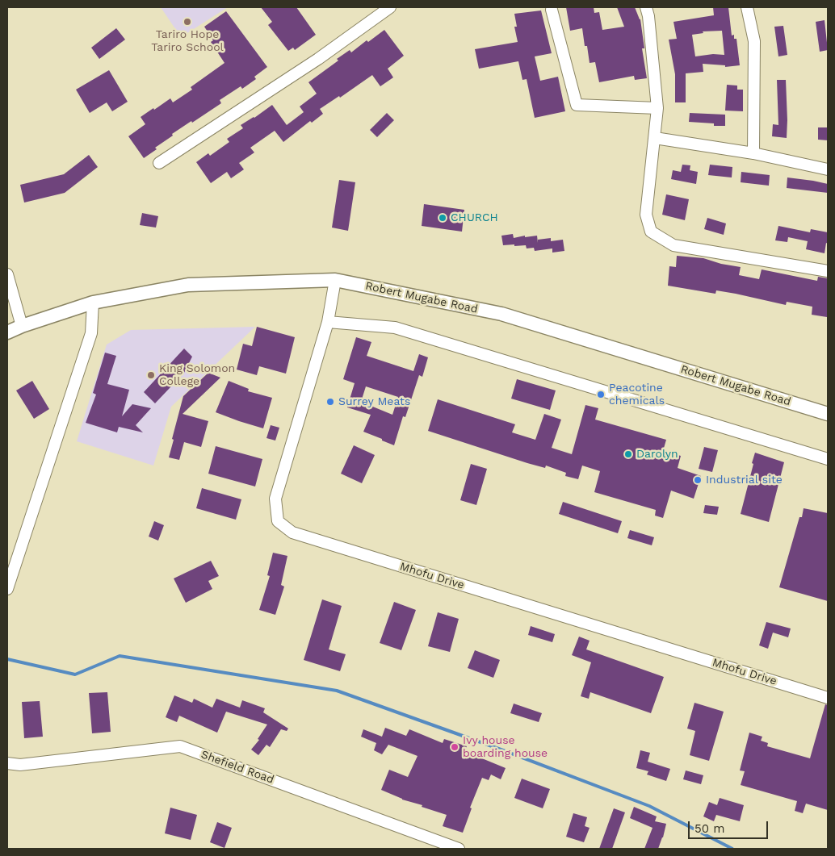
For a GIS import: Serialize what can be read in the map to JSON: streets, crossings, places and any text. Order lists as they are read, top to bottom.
{
  "streets": {
    "main road": ["Robert Mugabe Road"],
    "street": ["Mhofu Drive", "Shefield Road"]
  },
  "crossings": [
    ["Robert Mugabe Road", "Mhofu Drive"]
  ],
  "places": [
    "Tariro Hope Tariro School",
    "CHURCH",
    "King Solomon College",
    "Peacotine chemicals",
    "Surrey Meats",
    "Darolyn",
    "Industrial site",
    "Ivy house boarding house"
  ],
  "scale_bar": "50 m"
}
